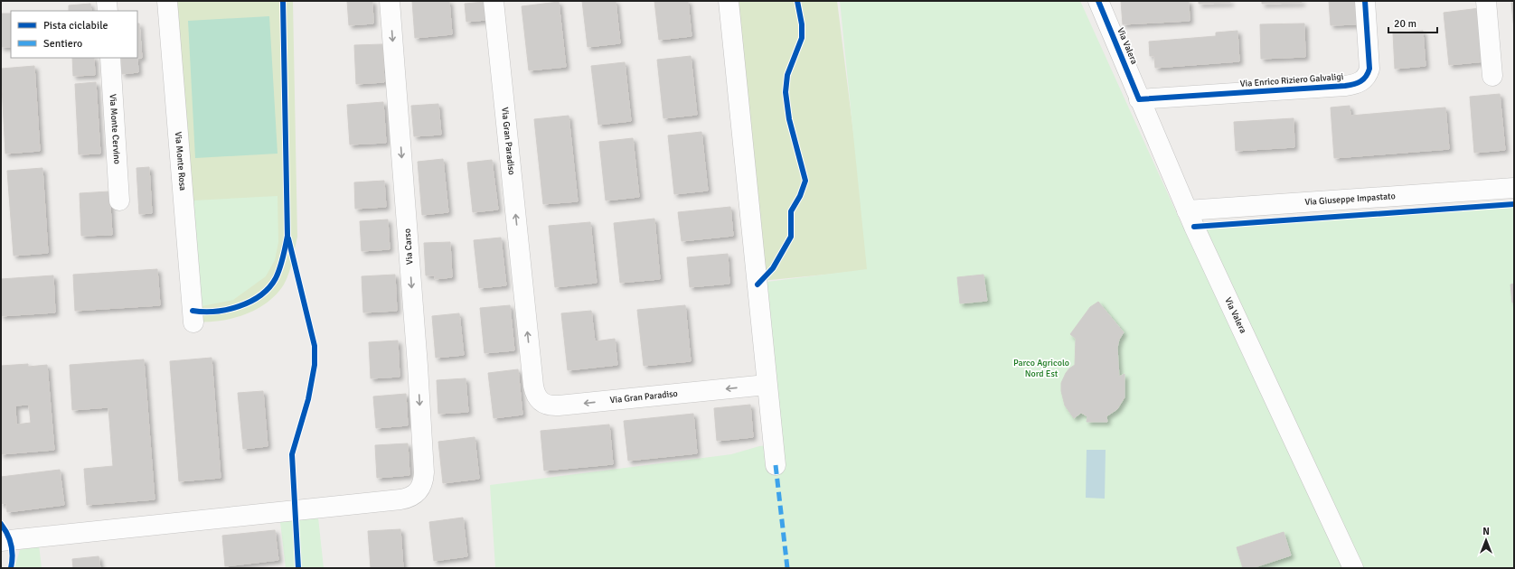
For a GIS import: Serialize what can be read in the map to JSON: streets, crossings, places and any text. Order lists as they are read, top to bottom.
{
  "streets": {
    "street": [
      "Via Valera",
      "Via Enrico Riziero Galvaligi",
      "Via Monte Cervino",
      "Via Gran Paradiso",
      "Via Monte Rosa",
      "Via Giuseppe Impastato",
      "Via Carso"
    ]
  },
  "crossings": [
    ["Via Valera", "Via Enrico Riziero Galvaligi"],
    ["Via Valera", "Via Giuseppe Impastato"]
  ],
  "parks": ["Parco Agricolo Nord Est"],
  "legend": ["Pista ciclabile", "Sentiero"],
  "scale_bar": "20 m",
  "north": "top"
}
